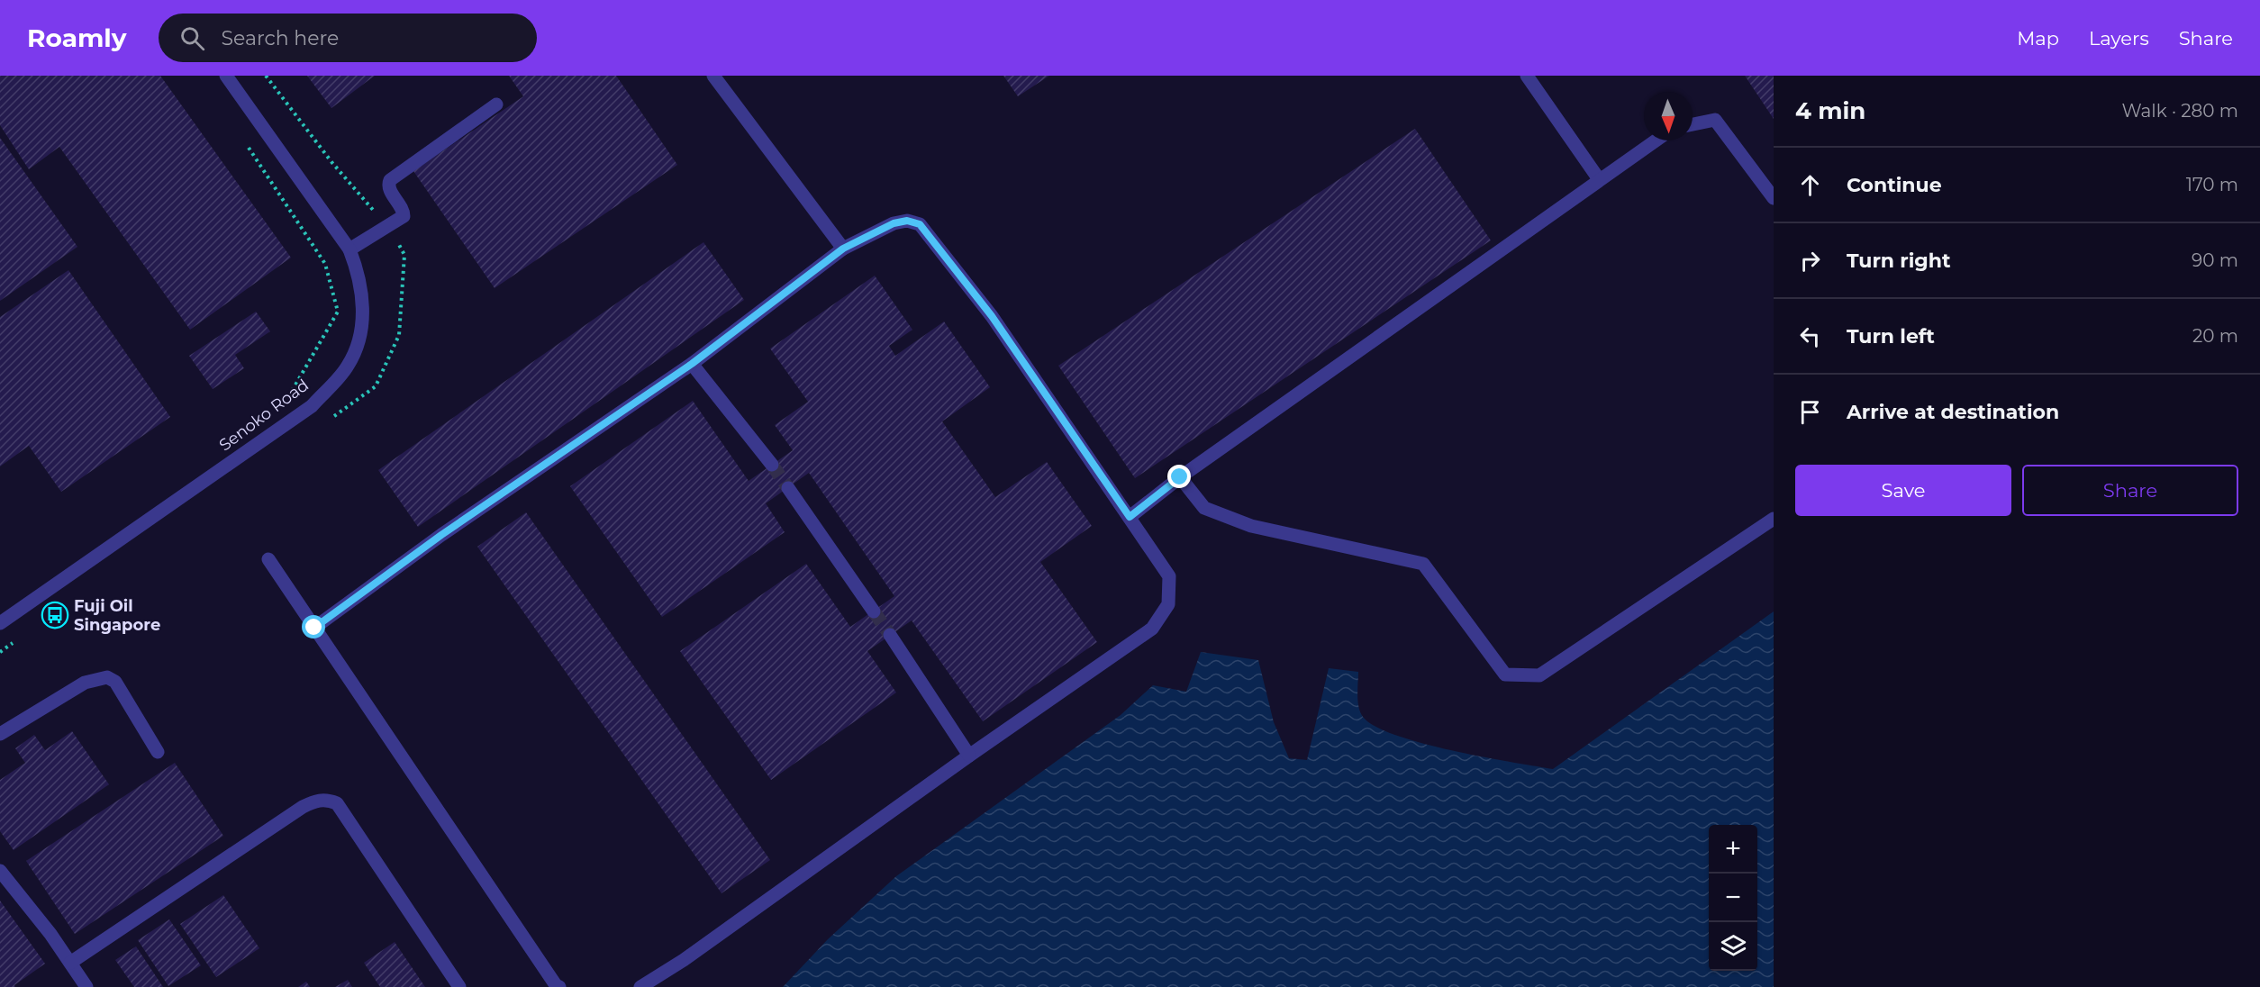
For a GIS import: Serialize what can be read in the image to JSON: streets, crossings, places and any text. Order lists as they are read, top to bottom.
{
  "streets": {
    "street": ["Senoko Road"]
  },
  "places": {
    "bus stop": ["Fuji Oil Singapore"]
  },
  "north": "bottom",
  "page": {
    "header": "Roamly",
    "search": "Search here",
    "nav": ["Map", "Layers", "Share"],
    "heading": ["4 min", "Walk · 280 m"],
    "list": [
      ["Continue", "170 m"],
      ["Turn right", "90 m"],
      ["Turn left", "20 m"],
      "Arrive at destination"
    ],
    "buttons": ["Save", "Share"],
    "map_buttons": ["+", "−"]
  }
}
